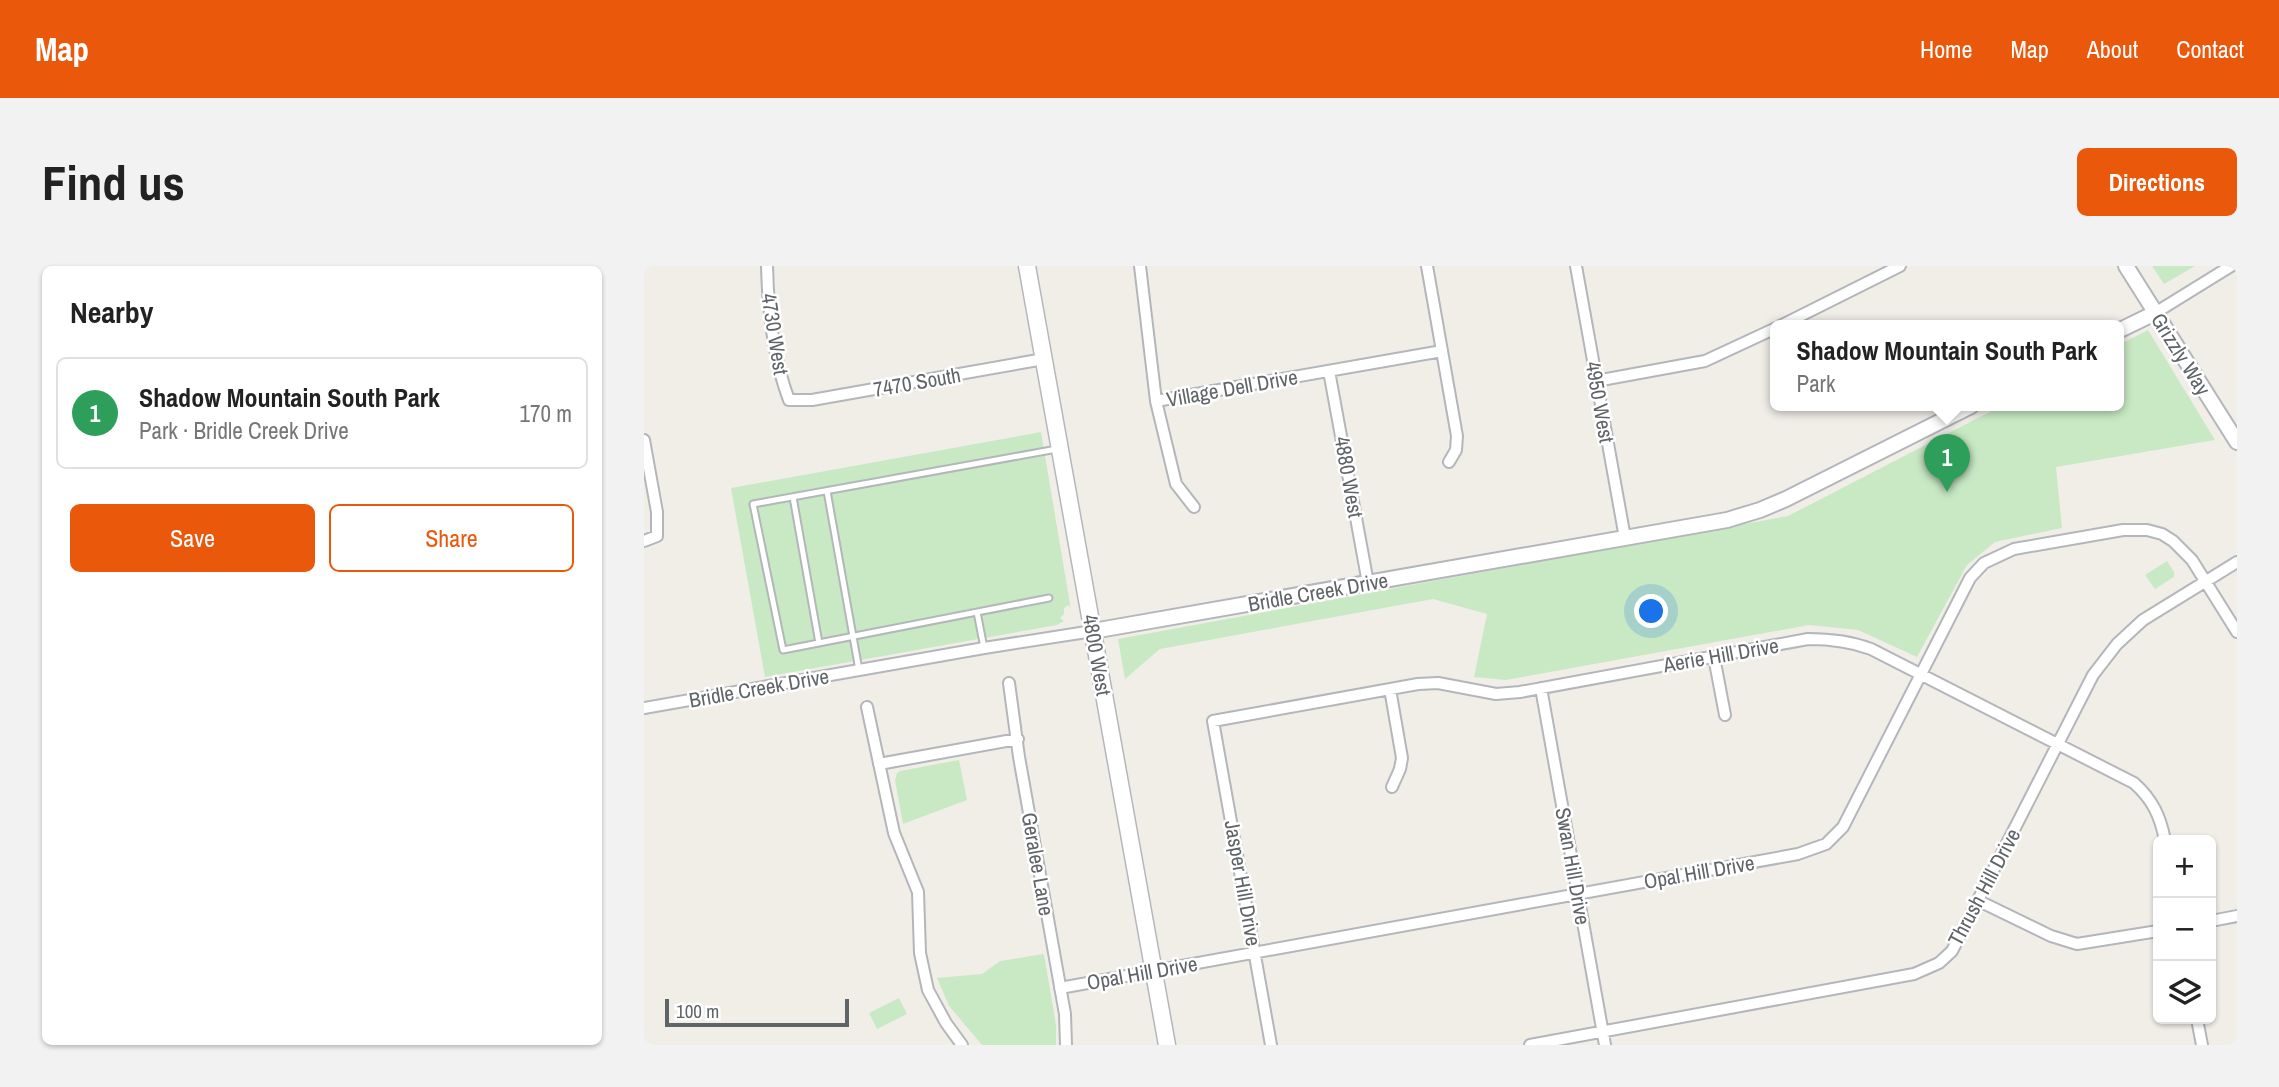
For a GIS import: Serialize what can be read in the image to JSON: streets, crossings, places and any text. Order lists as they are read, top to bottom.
{
  "streets": {
    "main road": ["4800 West"],
    "street": [
      "4730 West",
      "Grizzly Way",
      "7470 South",
      "Village Dell Drive",
      "4950 West",
      "4880 West",
      "Bridle Creek Drive",
      "Aerie Hill Drive",
      "Geralee Lane",
      "Swan Hill Drive",
      "Opal Hill Drive",
      "Jasper Hill Drive",
      "Thrush Hill Drive"
    ]
  },
  "crossings": [
    ["4730 West", "7470 South"],
    ["7470 South", "4800 West"],
    ["Village Dell Drive", "4880 West"],
    ["4950 West", "Bridle Creek Drive"],
    ["4880 West", "Bridle Creek Drive"],
    ["Bridle Creek Drive", "4800 West"],
    ["4800 West", "Opal Hill Drive"],
    ["Aerie Hill Drive", "Swan Hill Drive"],
    ["Aerie Hill Drive", "Opal Hill Drive"],
    ["Aerie Hill Drive", "Jasper Hill Drive"],
    ["Aerie Hill Drive", "Thrush Hill Drive"],
    ["Geralee Lane", "Opal Hill Drive"],
    ["Swan Hill Drive", "Opal Hill Drive"],
    ["Swan Hill Drive", "Thrush Hill Drive"],
    ["Opal Hill Drive", "Jasper Hill Drive"],
    ["Opal Hill Drive", "Thrush Hill Drive"]
  ],
  "scale_bar": "100 m",
  "page": {
    "header": "Map",
    "nav": [
      "Home",
      "Map",
      "About",
      "Contact"
    ],
    "buttons": [
      "Directions",
      ["Save", "Share"]
    ],
    "title": "Find us",
    "heading": "Nearby",
    "popup": ["Shadow Mountain South Park", "Park"],
    "list": [
      {
        "mark": "1",
        "name": "Shadow Mountain South Park",
        "note": "Park · Bridle Creek Drive",
        "value": "170 m"
      }
    ],
    "pins": "1",
    "map_buttons": ["+", "−"],
    "scale": "100 m"
  }
}
